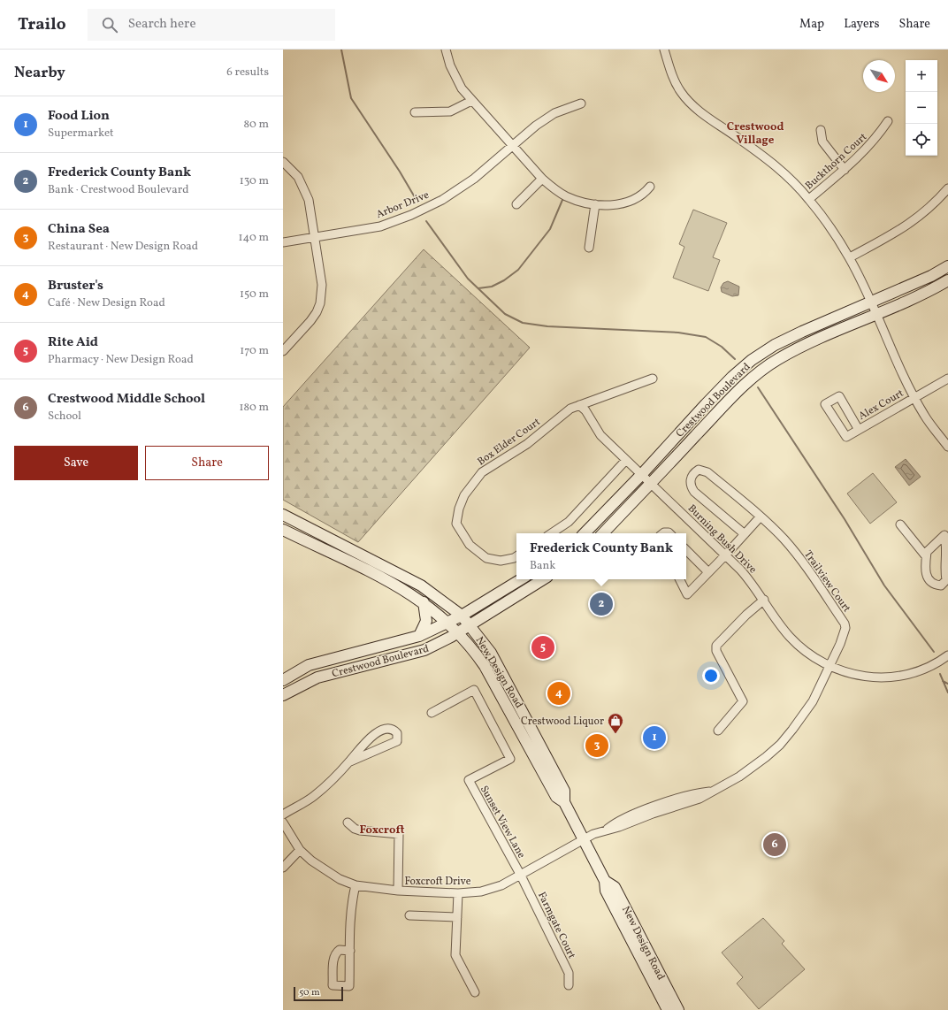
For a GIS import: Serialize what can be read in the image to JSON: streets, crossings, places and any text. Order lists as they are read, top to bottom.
{
  "streets": {
    "main road": ["Crestwood Boulevard", "New Design Road"],
    "street": [
      "Buckthorn Court",
      "Arbor Drive",
      "Alex Court",
      "Box Elder Court",
      "Burning Bush Drive",
      "Trailview Court",
      "Sunset View Lane",
      "Foxcroft Drive",
      "Farmgate Court"
    ]
  },
  "crossings": [
    ["Crestwood Boulevard", "Burning Bush Drive"],
    ["Crestwood Boulevard", "New Design Road"],
    ["Box Elder Court", "Burning Bush Drive"],
    ["Burning Bush Drive", "Trailview Court"],
    ["Burning Bush Drive", "Foxcroft Drive"],
    ["Trailview Court", "Foxcroft Drive"],
    ["New Design Road", "Foxcroft Drive"],
    ["Sunset View Lane", "Foxcroft Drive"],
    ["Sunset View Lane", "Farmgate Court"],
    ["Foxcroft Drive", "Farmgate Court"]
  ],
  "districts": ["Crestwood Village", "Foxcroft"],
  "places": {
    "shop": ["Crestwood Liquor"]
  },
  "scale_bar": "50 m",
  "north": "bottom right",
  "page": {
    "header": "Trailo",
    "search": "Search here",
    "nav": ["Map", "Layers", "Share"],
    "heading": ["Nearby", "6 results"],
    "map_buttons": ["+", "−"],
    "list": [
      {
        "mark": "1",
        "name": "Food Lion",
        "note": "Supermarket",
        "value": "80 m"
      },
      {
        "mark": "2",
        "name": "Frederick County Bank",
        "note": "Bank · Crestwood Boulevard",
        "value": "130 m"
      },
      {
        "mark": "3",
        "name": "China Sea",
        "note": "Restaurant · New Design Road",
        "value": "140 m"
      },
      {
        "mark": "4",
        "name": "Bruster's",
        "note": "Café · New Design Road",
        "value": "150 m"
      },
      {
        "mark": "5",
        "name": "Rite Aid",
        "note": "Pharmacy · New Design Road",
        "value": "170 m"
      },
      {
        "mark": "6",
        "name": "Crestwood Middle School",
        "note": "School",
        "value": "180 m"
      }
    ],
    "buttons": ["Save", "Share"],
    "popup": ["Frederick County Bank", "Bank"],
    "pins": [
      "2",
      "5",
      "4",
      "1",
      "3",
      "6"
    ],
    "scale": "50 m"
  }
}
